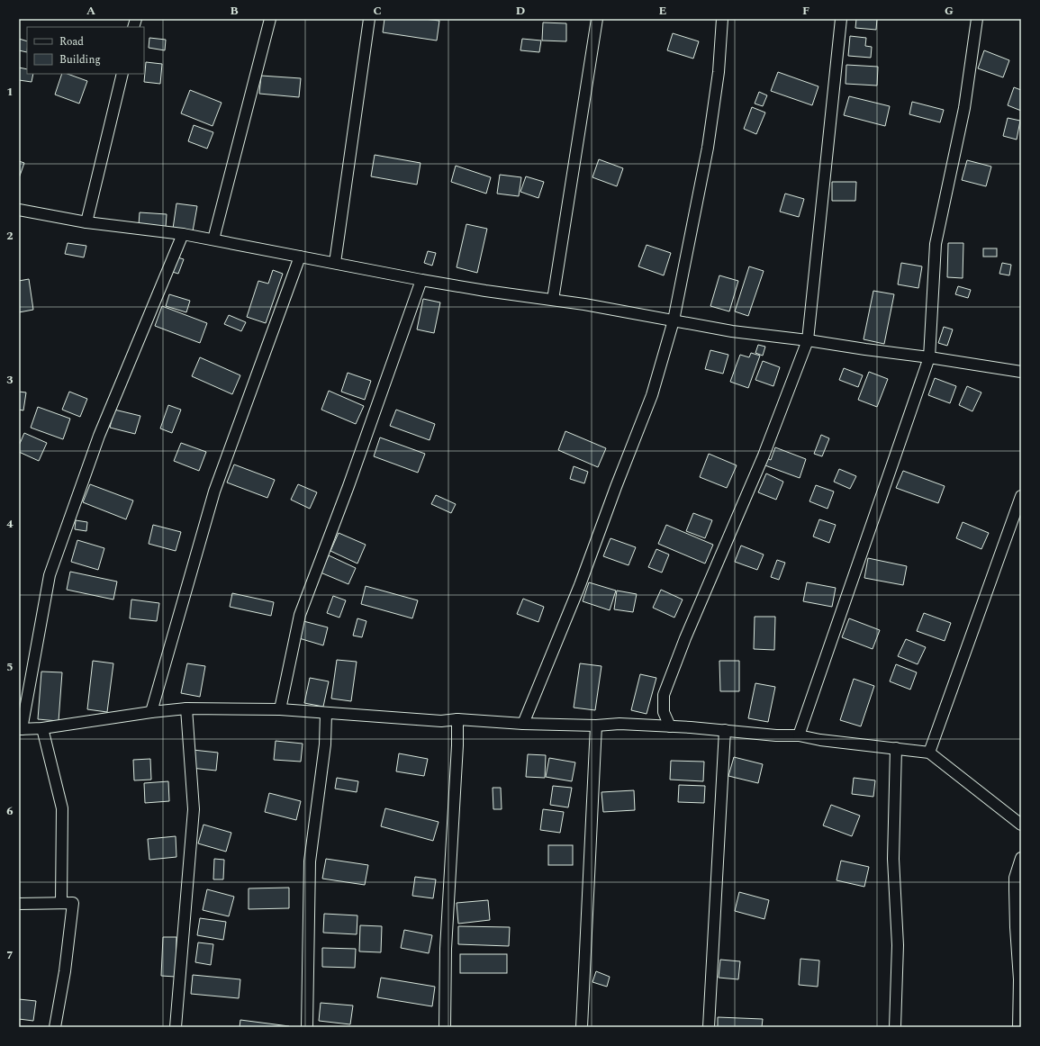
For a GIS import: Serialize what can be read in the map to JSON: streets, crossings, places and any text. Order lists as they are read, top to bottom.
{
  "legend": ["Road", "Building"],
  "grid": {
    "columns": [
      "A",
      "B",
      "C",
      "D",
      "E",
      "F",
      "G"
    ],
    "rows": [
      "1",
      "2",
      "3",
      "4",
      "5",
      "6",
      "7"
    ]
  }
}
